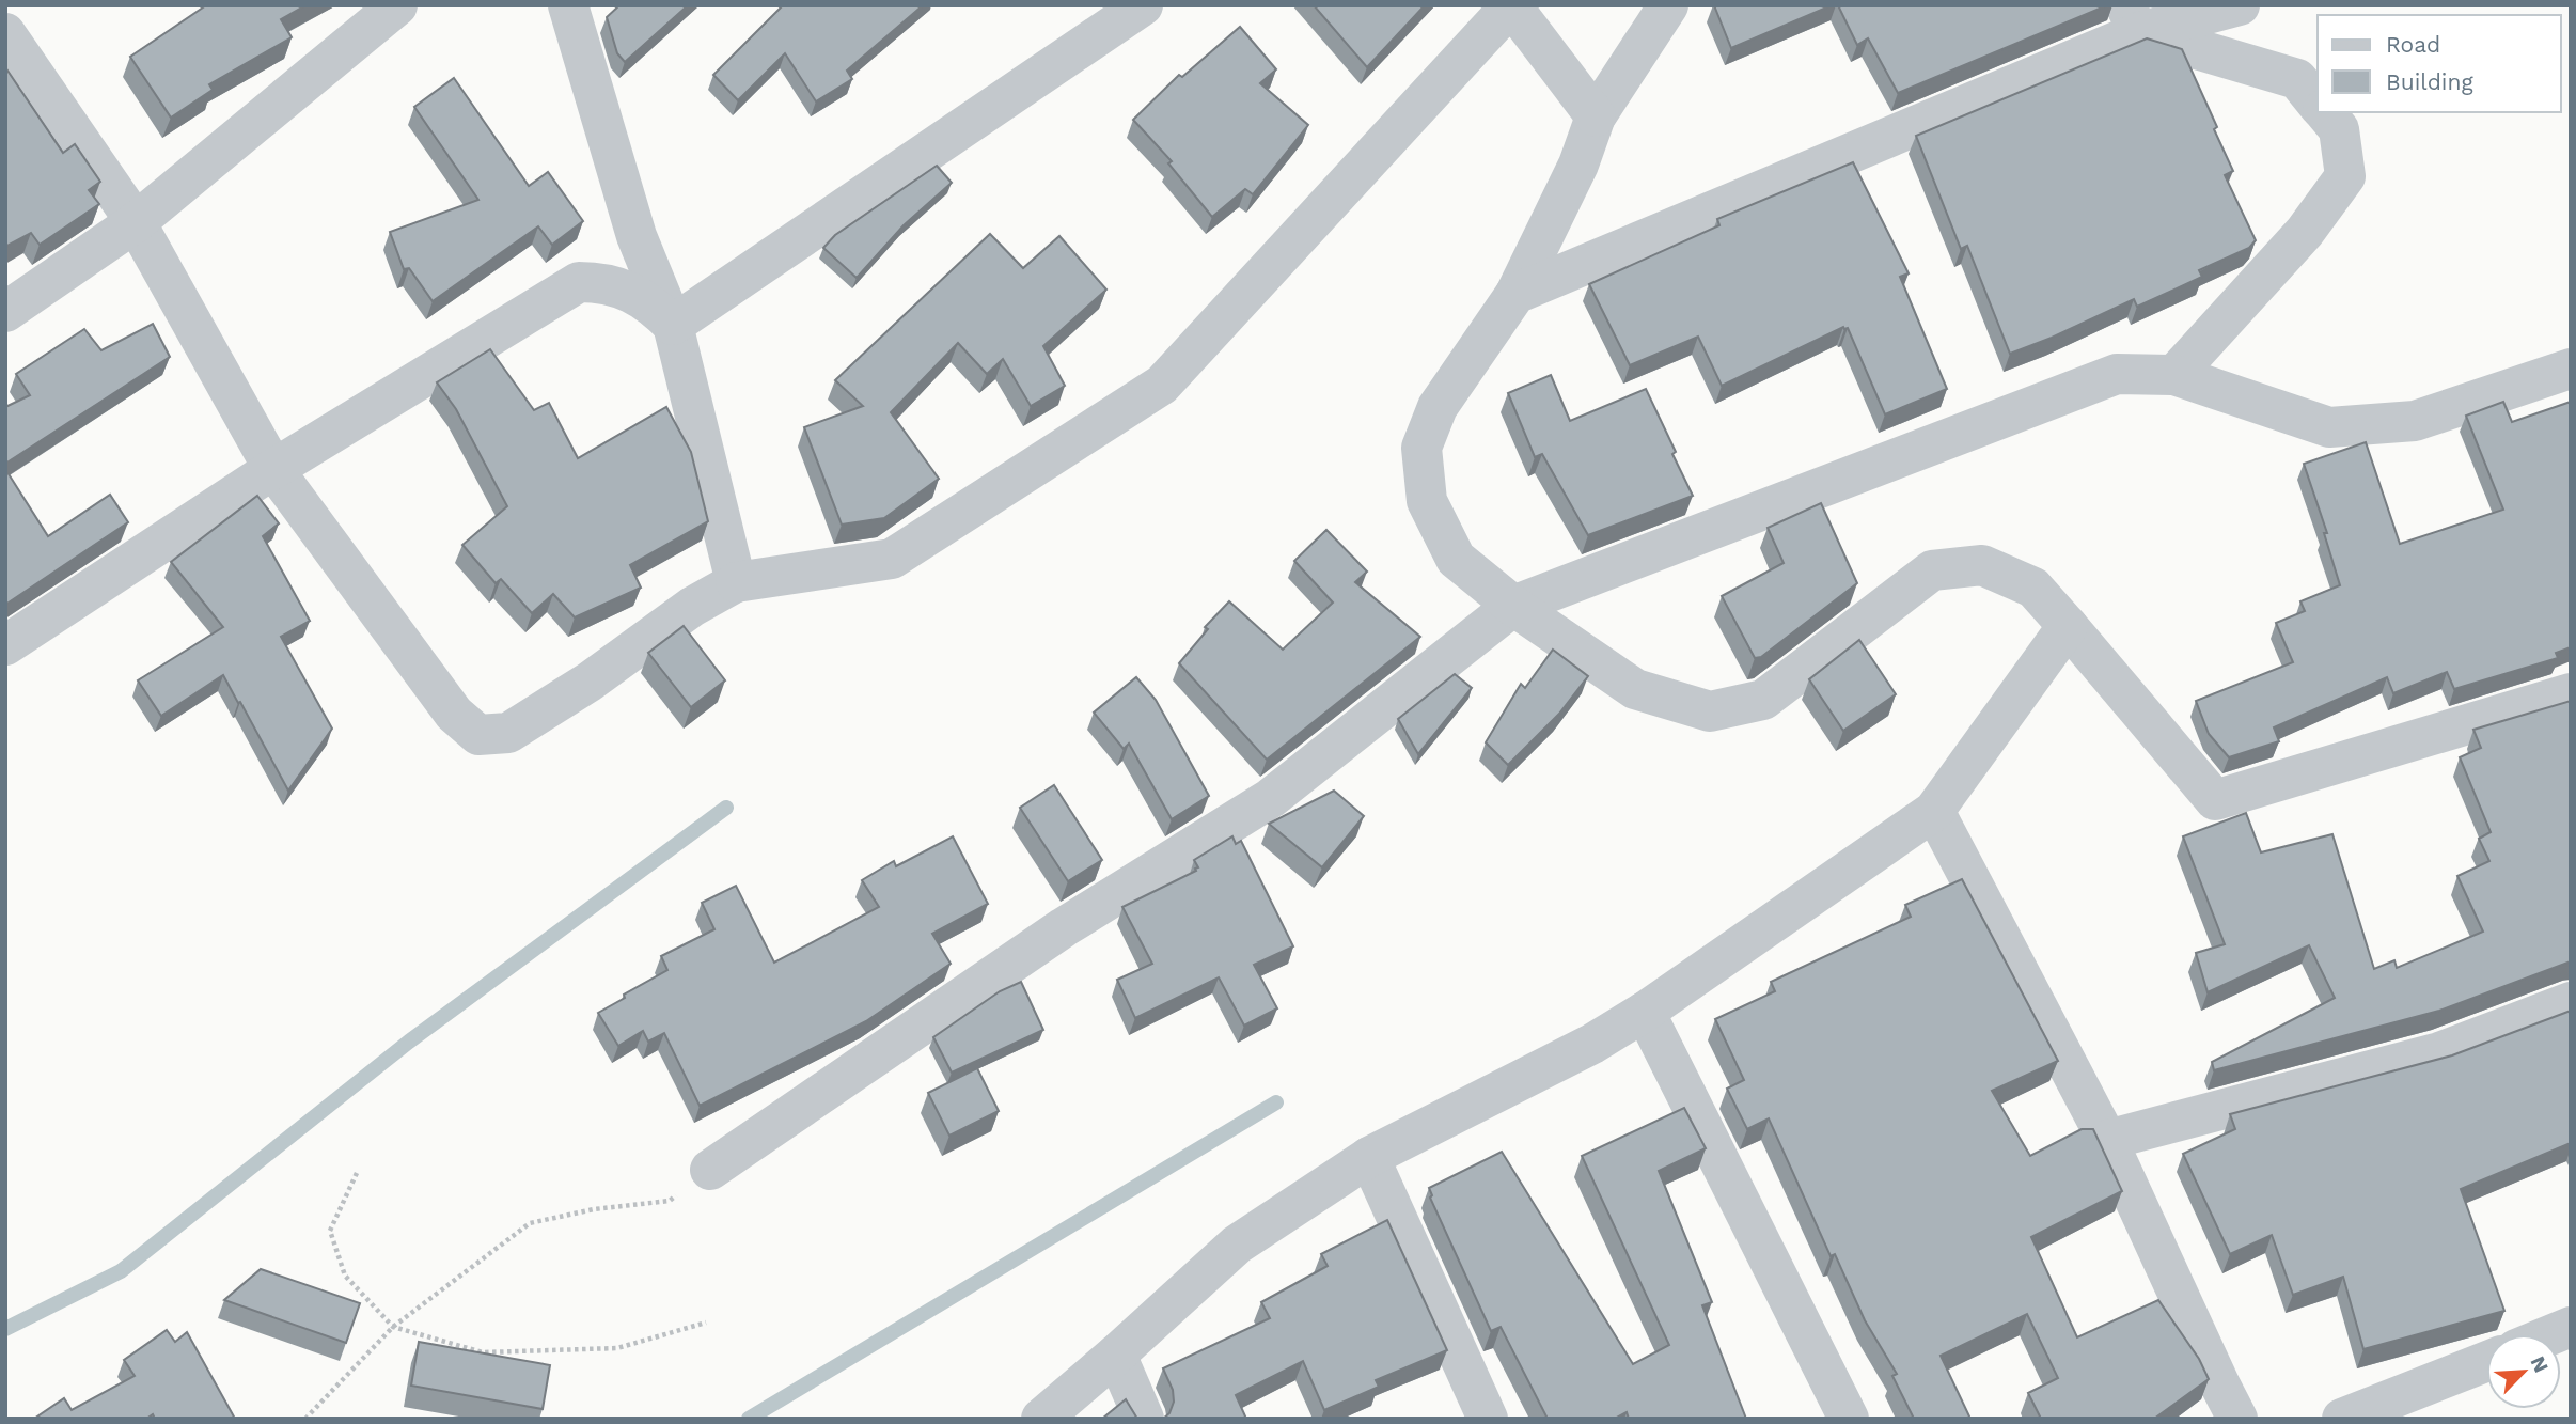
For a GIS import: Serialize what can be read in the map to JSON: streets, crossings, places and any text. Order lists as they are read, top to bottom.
{
  "legend": ["Road", "Building"],
  "north": "top right"
}
